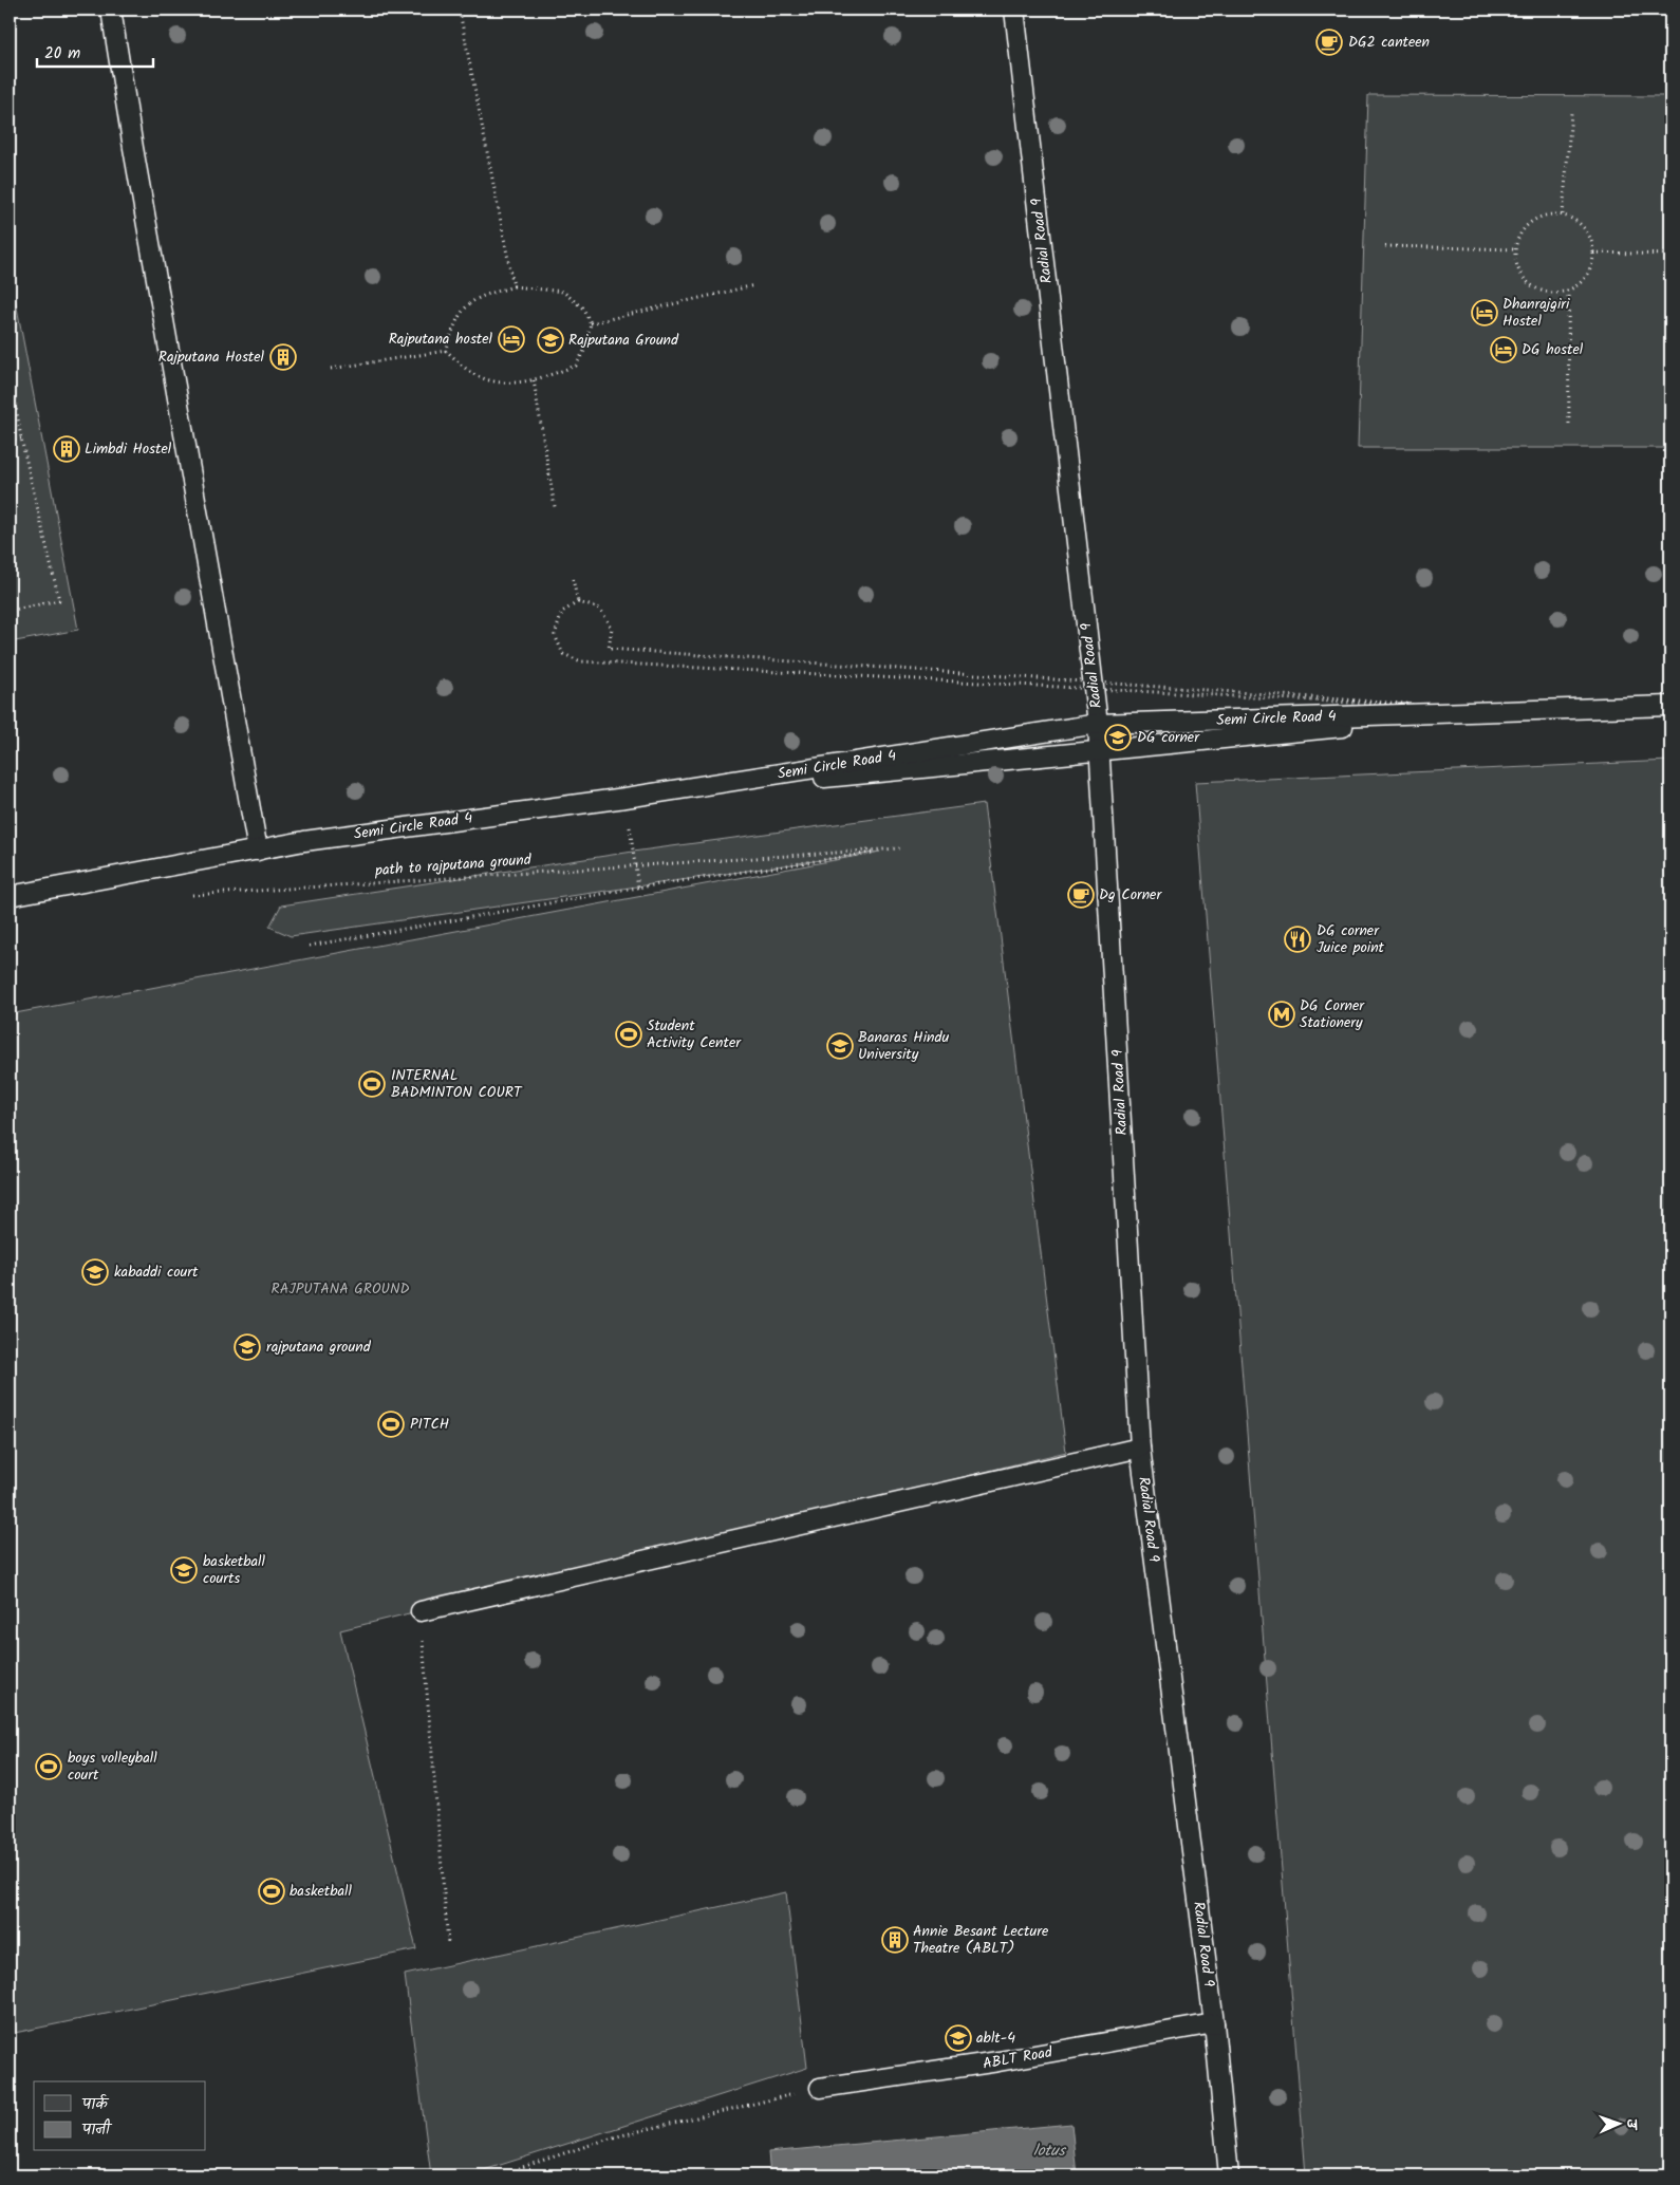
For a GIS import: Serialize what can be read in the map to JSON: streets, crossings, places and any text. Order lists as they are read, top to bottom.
{
  "streets": {
    "lane": ["Radial Road 9", "Semi Circle Road 4", "ABLT Road"],
    "path": ["path to rajputana ground"]
  },
  "crossings": [
    ["Radial Road 9", "Semi Circle Road 4"],
    ["Radial Road 9", "ABLT Road"]
  ],
  "water": ["lotus"],
  "parks": ["RAJPUTANA GROUND"],
  "places": {
    "cafe": ["DG2 canteen", "Dg Corner"],
    "hotel": ["Dhanrajgiri Hostel", "Rajputana hostel", "DG hostel"],
    "school or university": [
      "Rajputana Ground",
      "DG corner",
      "Banaras Hindu University",
      "kabaddi court",
      "rajputana ground",
      "basketball courts",
      "ablt-4"
    ],
    "building": ["Rajputana Hostel", "Limbdi Hostel", "Annie Besant Lecture Theatre (ABLT)"],
    "restaurant": ["DG corner Juice point"],
    "metro station": ["DG Corner Stationery"],
    "sports": [
      "Student Activity Center",
      "INTERNAL BADMINTON COURT",
      "PITCH",
      "boys volleyball court",
      "basketball"
    ]
  },
  "legend": ["पार्क", "पानी"],
  "scale_bar": "20 m",
  "north": "right"
}
